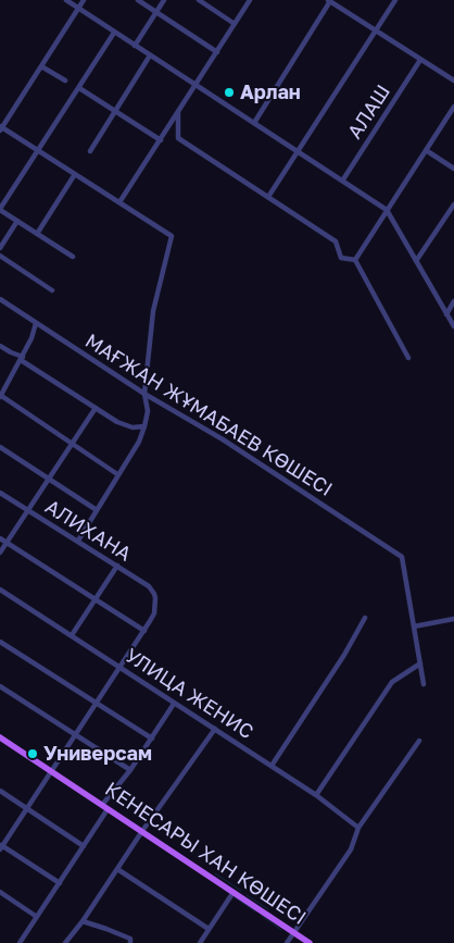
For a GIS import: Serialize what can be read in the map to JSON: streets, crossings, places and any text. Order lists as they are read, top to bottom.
{
  "streets": {
    "main road": ["КЕНЕСАРЫ ХАН КӨШЕСІ"],
    "street": [
      "АЛАШ",
      "МАҒЖАН ЖҰМАБАЕВ КӨШЕСІ",
      "АЛИХАНА",
      "УЛИЦА ЖЕНИС"
    ]
  },
  "places": ["Арлан", "Универсам"]
}
